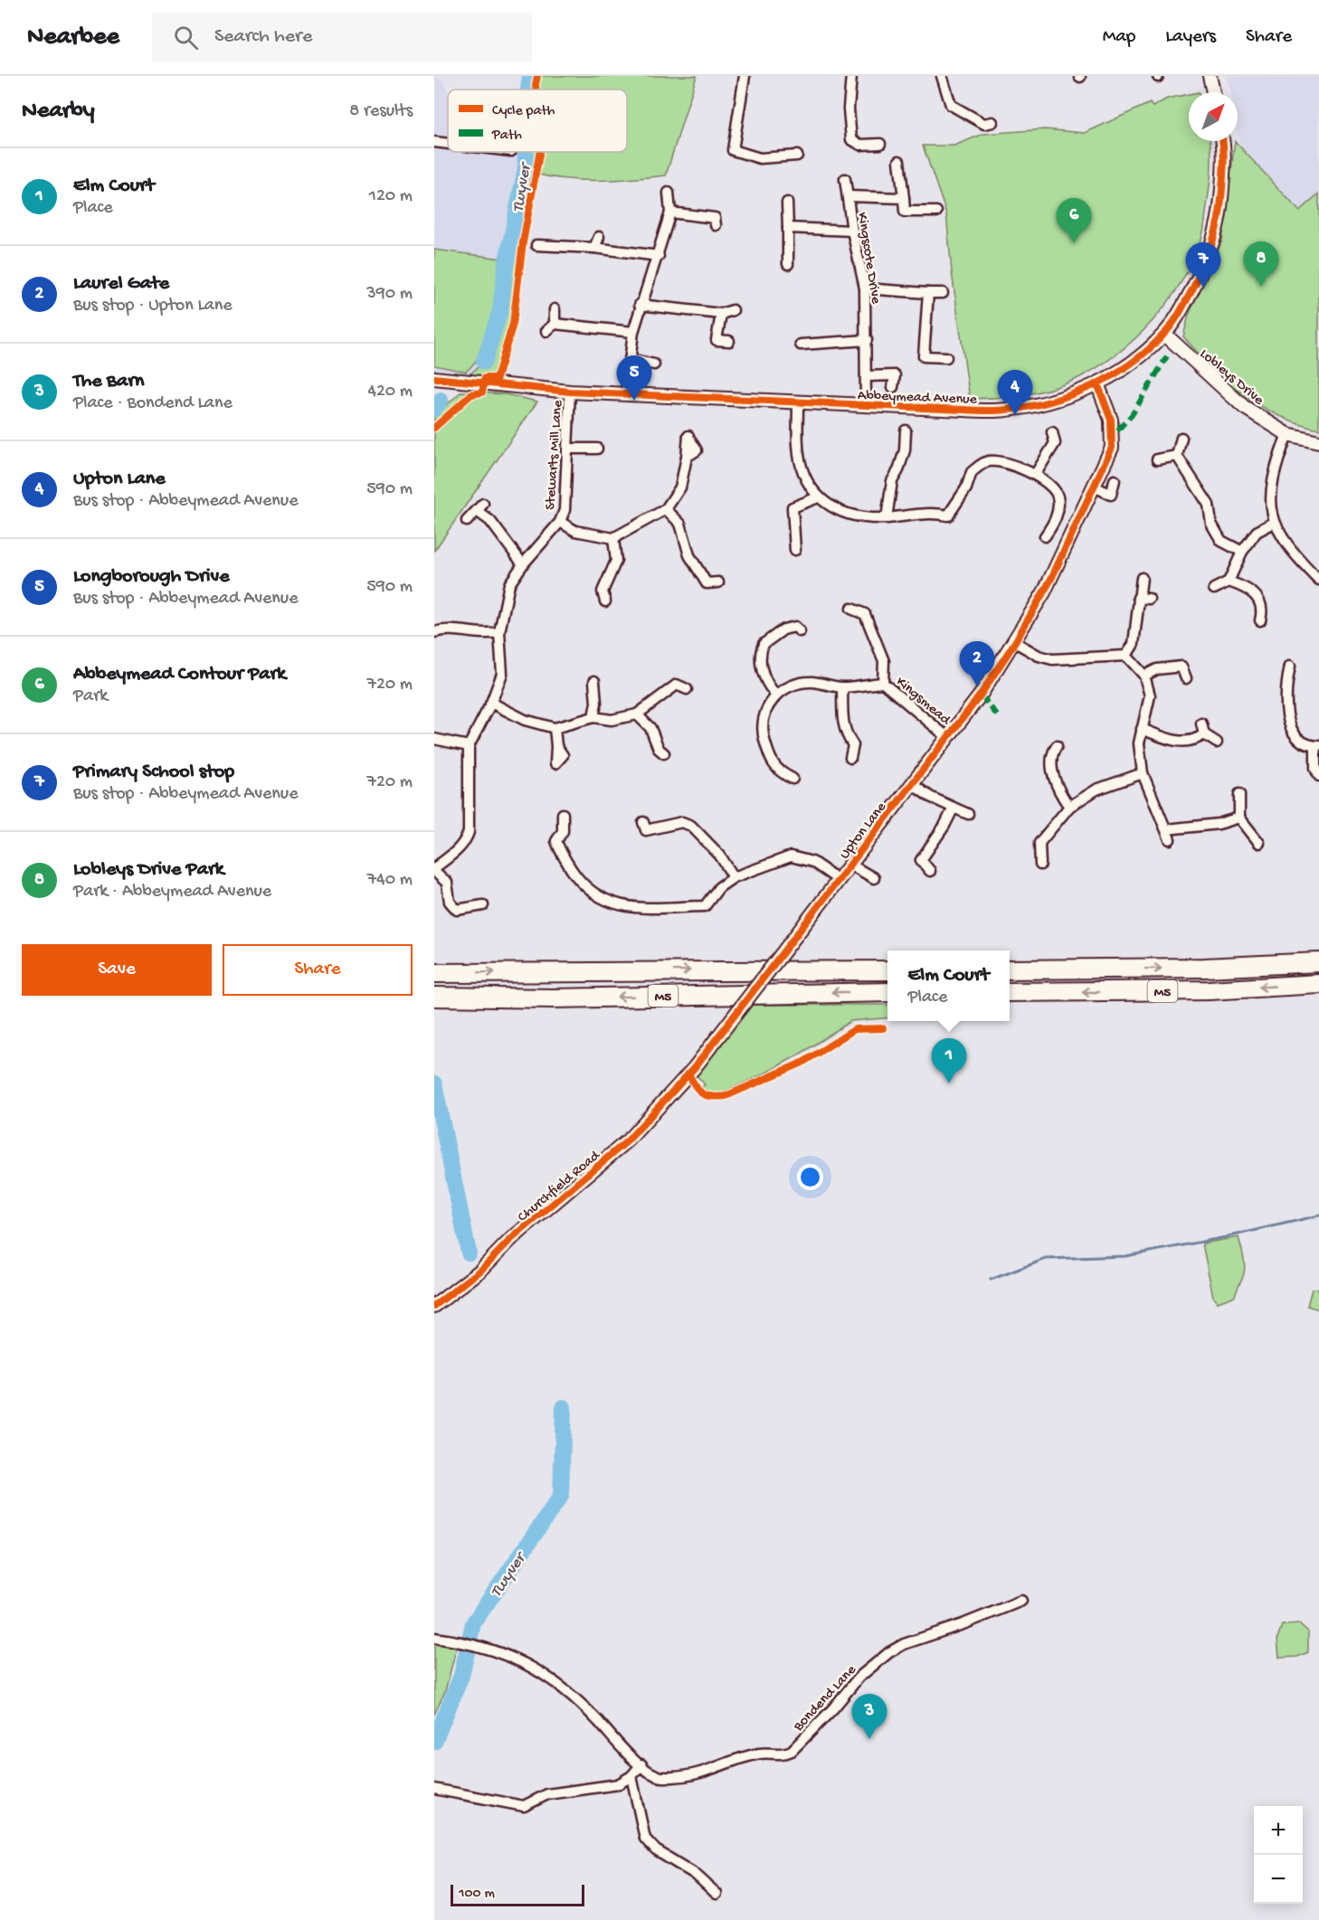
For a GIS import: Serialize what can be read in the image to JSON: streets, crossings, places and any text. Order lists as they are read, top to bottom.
{
  "streets": {
    "highway": ["M5"],
    "street": [
      "Kingscote Drive",
      "Lobleys Drive",
      "Abbeymead Avenue",
      "Stewarts Mill Lane",
      "Kingsmead",
      "Upton Lane",
      "Churchfield Road",
      "Bondend Lane"
    ]
  },
  "crossings": [
    ["Kingscote Drive", "Abbeymead Avenue"],
    ["Lobleys Drive", "Abbeymead Avenue"],
    ["Abbeymead Avenue", "Stewarts Mill Lane"],
    ["Abbeymead Avenue", "Upton Lane"],
    ["Kingsmead", "Upton Lane"],
    ["Upton Lane", "Churchfield Road"]
  ],
  "water": ["Twyver"],
  "legend": ["Cycle path", "Path"],
  "scale_bar": "100 m",
  "north": "top right",
  "page": {
    "header": "Nearbee",
    "search": "Search here",
    "nav": ["Map", "Layers", "Share"],
    "heading": ["Nearby", "8 results"],
    "list": [
      {
        "mark": "1",
        "name": "Elm Court",
        "note": "Place",
        "value": "120 m"
      },
      {
        "mark": "2",
        "name": "Laurel Gate",
        "note": "Bus stop · Upton Lane",
        "value": "390 m"
      },
      {
        "mark": "3",
        "name": "The Barn",
        "note": "Place · Bondend Lane",
        "value": "420 m"
      },
      {
        "mark": "4",
        "name": "Upton Lane",
        "note": "Bus stop · Abbeymead Avenue",
        "value": "590 m"
      },
      {
        "mark": "5",
        "name": "Longborough Drive",
        "note": "Bus stop · Abbeymead Avenue",
        "value": "590 m"
      },
      {
        "mark": "6",
        "name": "Abbeymead Contour Park",
        "note": "Park",
        "value": "720 m"
      },
      {
        "mark": "7",
        "name": "Primary School stop",
        "note": "Bus stop · Abbeymead Avenue",
        "value": "720 m"
      },
      {
        "mark": "8",
        "name": "Lobleys Drive Park",
        "note": "Park · Abbeymead Avenue",
        "value": "740 m"
      }
    ],
    "pins": [
      "6",
      "8",
      "7",
      "5",
      "4",
      "2",
      "1",
      "3"
    ],
    "buttons": ["Save", "Share"],
    "popup": ["Elm Court", "Place"],
    "map_buttons": ["+", "−"],
    "scale": "100 m"
  }
}
